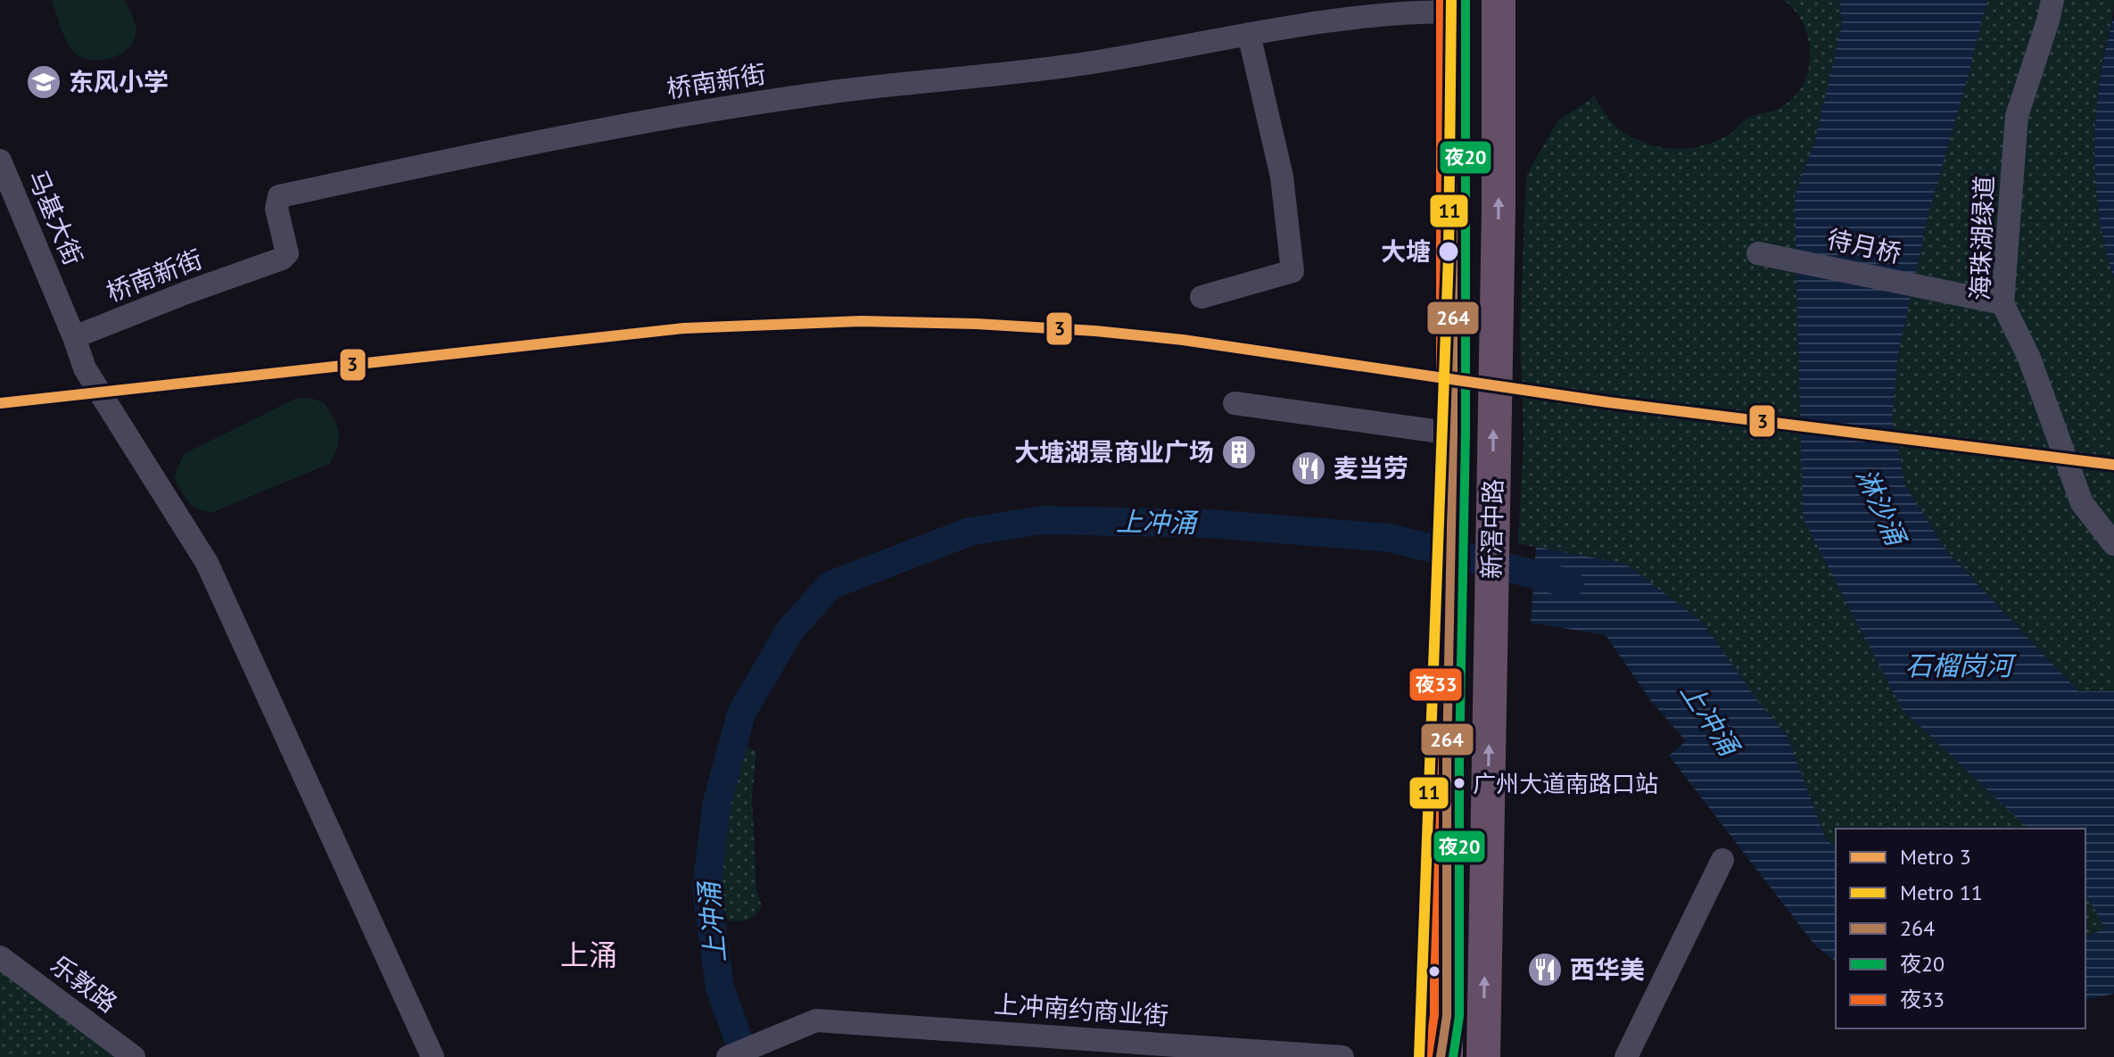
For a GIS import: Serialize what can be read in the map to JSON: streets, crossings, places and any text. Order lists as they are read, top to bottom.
{
  "streets": {
    "highway": ["新滘中路"],
    "street": [
      "桥南新街",
      "马基大街",
      "海珠湖绿道",
      "待月桥",
      "乐敦路",
      "上冲南约商业街"
    ]
  },
  "crossings": [
    ["桥南新街", "马基大街"],
    ["桥南新街", "新滘中路"],
    ["海珠湖绿道", "待月桥"]
  ],
  "districts": ["上涌"],
  "water": ["淋沙涌", "上冲涌", "石榴岗河"],
  "places": {
    "school or university": ["东风小学"],
    "other": ["大塘", "广州大道南路口站"],
    "building": ["大塘湖景商业广场"],
    "restaurant": ["麦当劳", "西华美"]
  },
  "lines": [
    "metro line 11",
    "transit line 264",
    "transit line 夜20",
    "transit line 夜33",
    "metro line 3"
  ],
  "legend": [
    "Metro 3",
    "Metro 11",
    "264",
    "夜20",
    "夜33"
  ]
}
